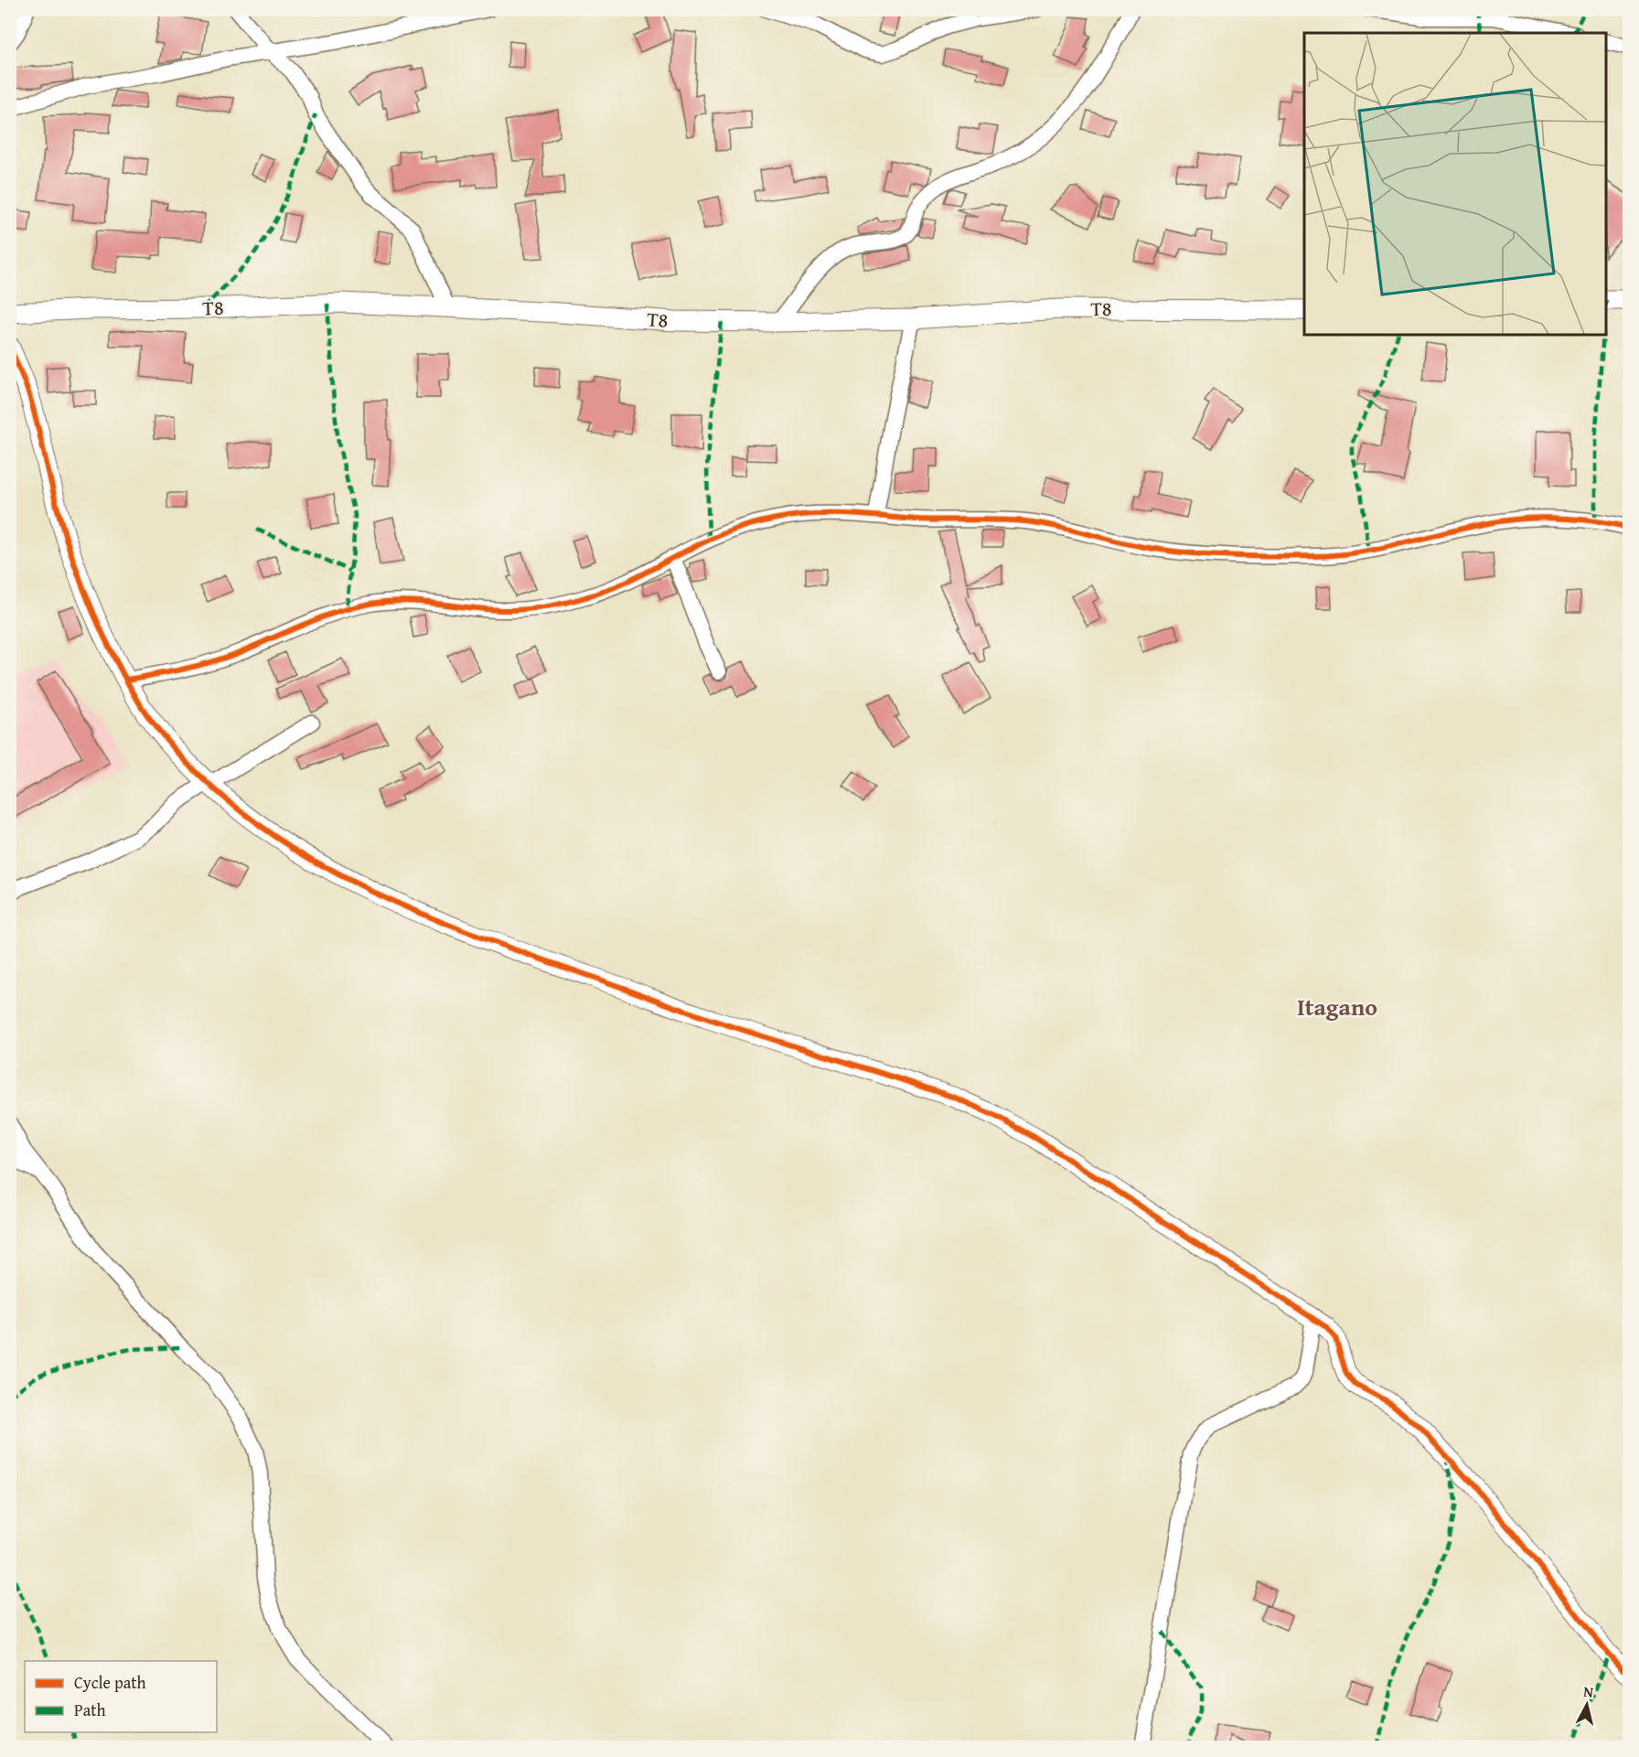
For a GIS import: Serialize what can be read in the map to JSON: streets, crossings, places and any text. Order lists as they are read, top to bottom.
{
  "streets": {
    "street": ["T8"]
  },
  "districts": ["Itagano"],
  "legend": ["Cycle path", "Path"],
  "north": "top"
}
